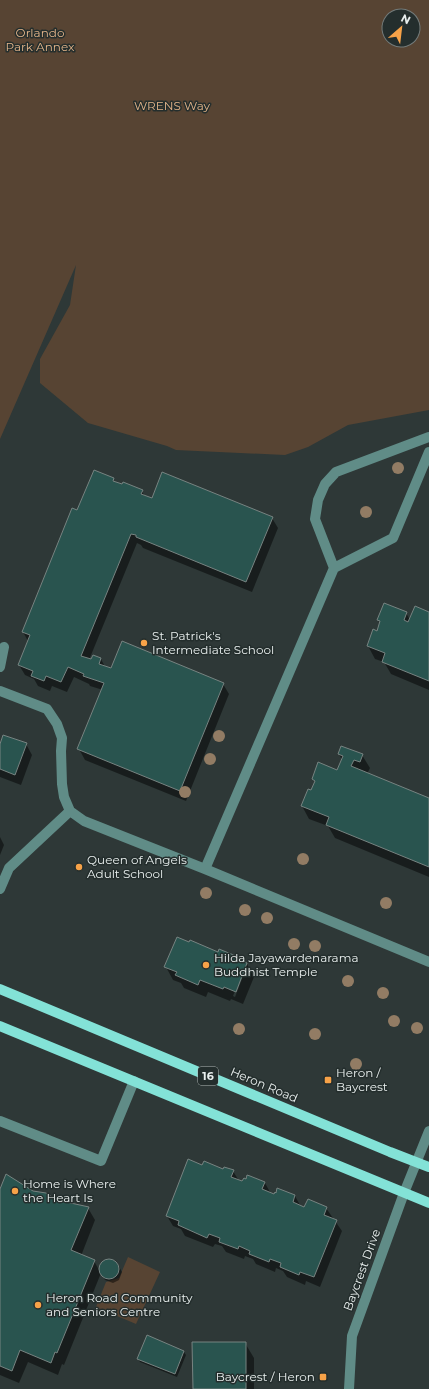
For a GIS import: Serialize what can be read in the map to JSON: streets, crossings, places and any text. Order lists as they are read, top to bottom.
{
  "streets": {
    "main road": ["16", "Heron Road"],
    "street": ["Baycrest Drive"]
  },
  "crossings": [
    ["Heron Road", "Baycrest Drive"]
  ],
  "parks": ["Orlando Park Annex", "WRENS Way"],
  "places": {
    "other": [
      "St. Patrick's Intermediate School",
      "Queen of Angels Adult School",
      "Hilda Jayawardenarama Buddhist Temple",
      "Home is Where the Heart Is",
      "Heron Road Community and Seniors Centre"
    ],
    "transit": ["Heron / Baycrest", "Baycrest / Heron"]
  },
  "north": "top right"
}
